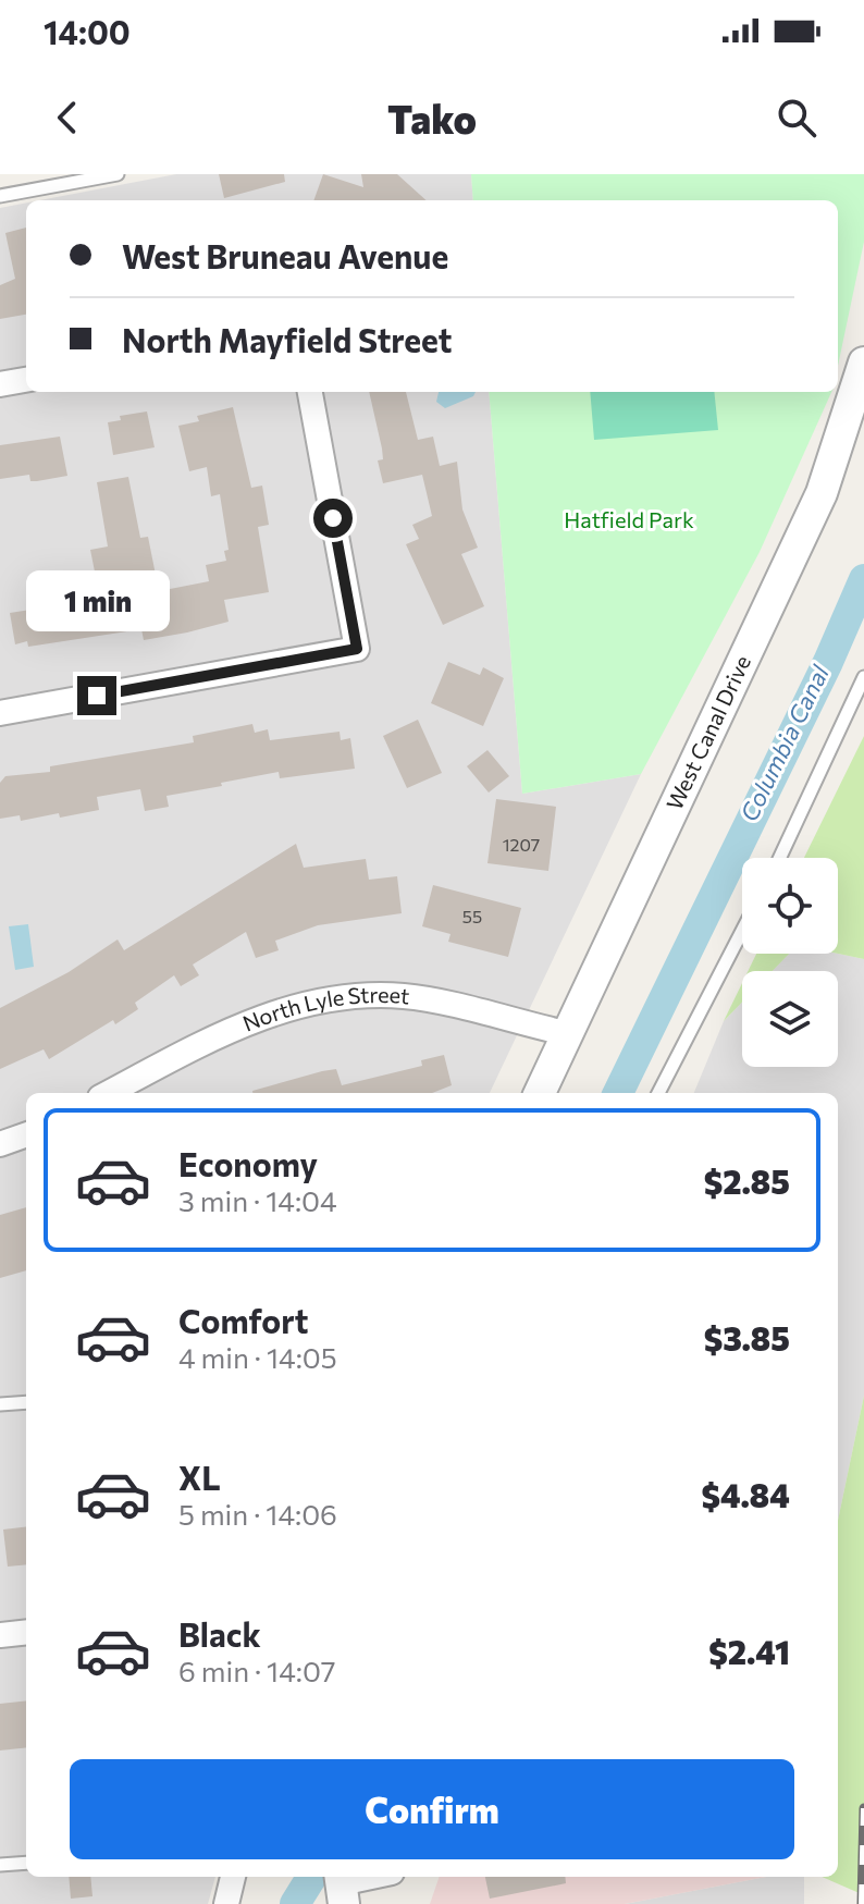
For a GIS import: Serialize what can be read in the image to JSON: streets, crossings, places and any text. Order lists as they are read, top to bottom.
{
  "streets": {
    "street": ["West Canal Drive", "North Lyle Street"]
  },
  "crossings": [
    ["West Canal Drive", "North Lyle Street"]
  ],
  "water": ["Columbia Canal"],
  "parks": ["Hatfield Park"],
  "house_numbers": ["1207", "55"],
  "page": {
    "status": "14:00",
    "header": "Tako",
    "banner": ["West Bruneau Avenue", "North Mayfield Street"],
    "bubble": "1 min",
    "list": [
      {
        "name": "Economy",
        "note": "3 min · 14:04",
        "value": "$2.85"
      },
      {
        "name": "Comfort",
        "note": "4 min · 14:05",
        "value": "$3.85"
      },
      {
        "name": "XL",
        "note": "5 min · 14:06",
        "value": "$4.84"
      },
      {
        "name": "Black",
        "note": "6 min · 14:07",
        "value": "$2.41"
      }
    ],
    "buttons": "Confirm"
  }
}
